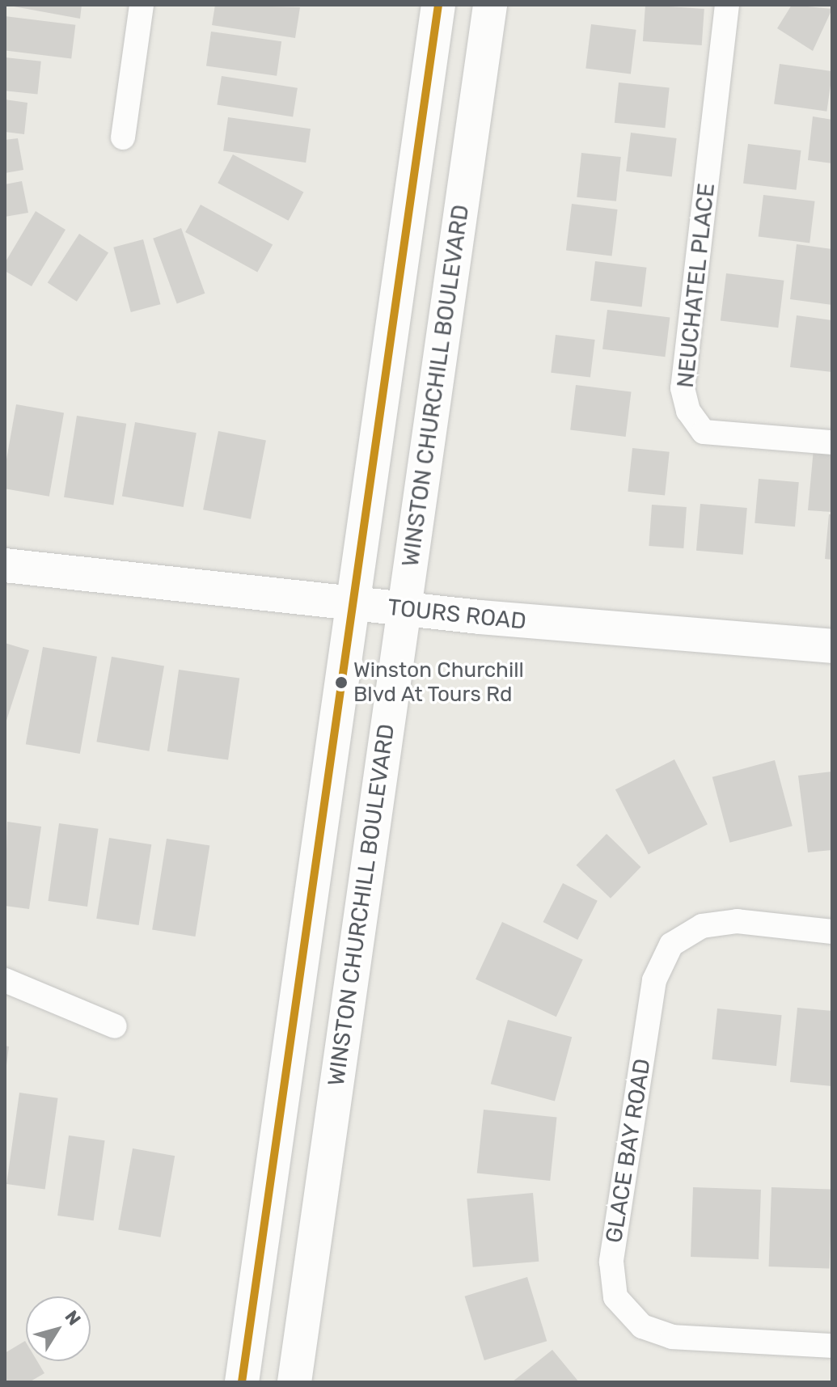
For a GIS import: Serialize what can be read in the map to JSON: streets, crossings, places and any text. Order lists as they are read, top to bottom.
{
  "streets": {
    "main road": ["WINSTON CHURCHILL BOULEVARD", "TOURS ROAD"],
    "street": ["NEUCHATEL PLACE", "GLACE BAY ROAD"]
  },
  "crossings": [
    ["WINSTON CHURCHILL BOULEVARD", "TOURS ROAD"]
  ],
  "places": ["Winston Churchill Blvd At Tours Rd"],
  "north": "top right"
}
